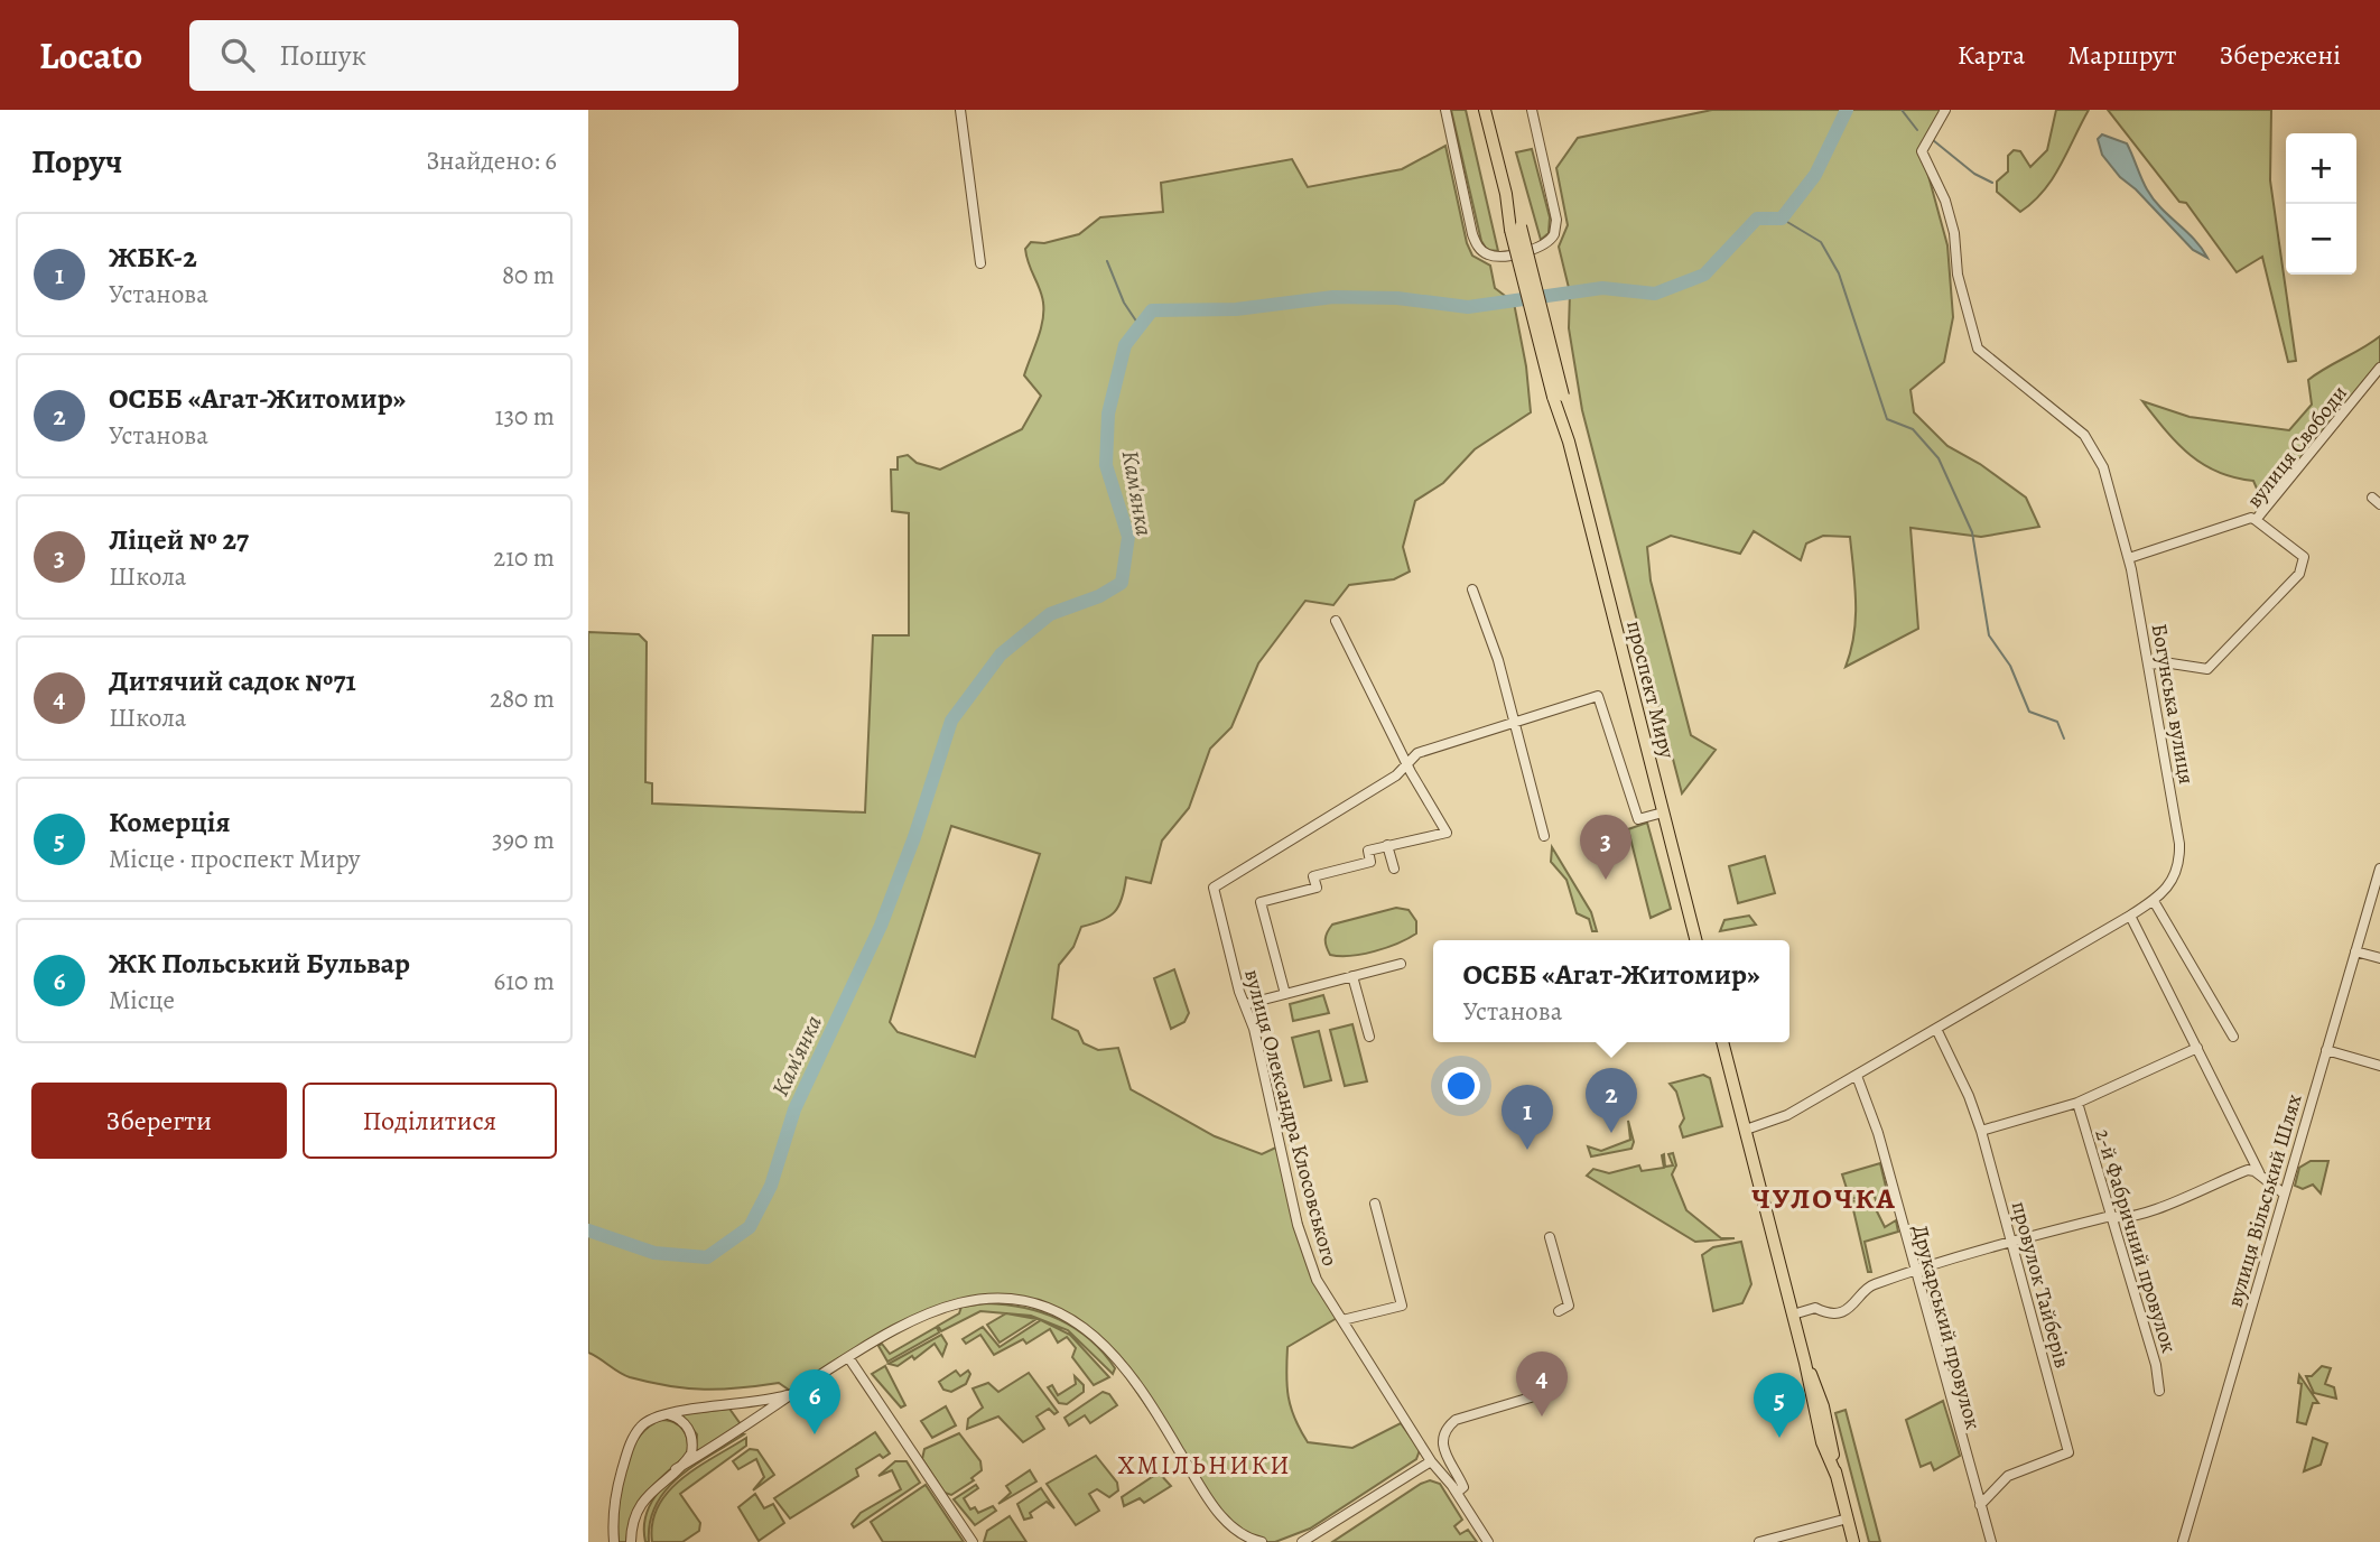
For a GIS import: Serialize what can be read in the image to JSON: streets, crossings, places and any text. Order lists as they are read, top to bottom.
{
  "streets": {
    "main road": ["проспект Миру"],
    "street": [
      "вулиця Свободи",
      "Богунська вулиця",
      "вулиця Олександра Клосовського",
      "вулиця Вільський Шлях",
      "2-й Фабричний провулок",
      "провулок Тайберів",
      "Друкарський провулок"
    ]
  },
  "crossings": [
    ["вулиця Свободи", "Богунська вулиця"],
    ["Богунська вулиця", "провулок Тайберів"],
    ["Богунська вулиця", "Друкарський провулок"],
    ["провулок Тайберів", "Друкарський провулок"]
  ],
  "districts": ["ЧУЛОЧКА", "ХМІЛЬНИКИ"],
  "water": ["Кам'янка"],
  "page": {
    "header": "Locato",
    "search": "Пошук",
    "nav": ["Карта", "Маршрут", "Збережені"],
    "heading": ["Поруч", "Знайдено: 6"],
    "map_buttons": ["+", "−"],
    "list": [
      {
        "mark": "1",
        "name": "ЖБК-2",
        "note": "Установа",
        "value": "80 m"
      },
      {
        "mark": "2",
        "name": "ОСББ «Агат-Житомир»",
        "note": "Установа",
        "value": "130 m"
      },
      {
        "mark": "3",
        "name": "Ліцей № 27",
        "note": "Школа",
        "value": "210 m"
      },
      {
        "mark": "4",
        "name": "Дитячий садок №71",
        "note": "Школа",
        "value": "280 m"
      },
      {
        "mark": "5",
        "name": "Комерція",
        "note": "Місце · проспект Миру",
        "value": "390 m"
      },
      {
        "mark": "6",
        "name": "ЖК Польський Бульвар",
        "note": "Місце",
        "value": "610 m"
      }
    ],
    "pins": [
      "3",
      "2",
      "1",
      "4",
      "6",
      "5"
    ],
    "popup": ["ОСББ «Агат-Житомир»", "Установа"],
    "buttons": ["Зберегти", "Поділитися"]
  }
}
